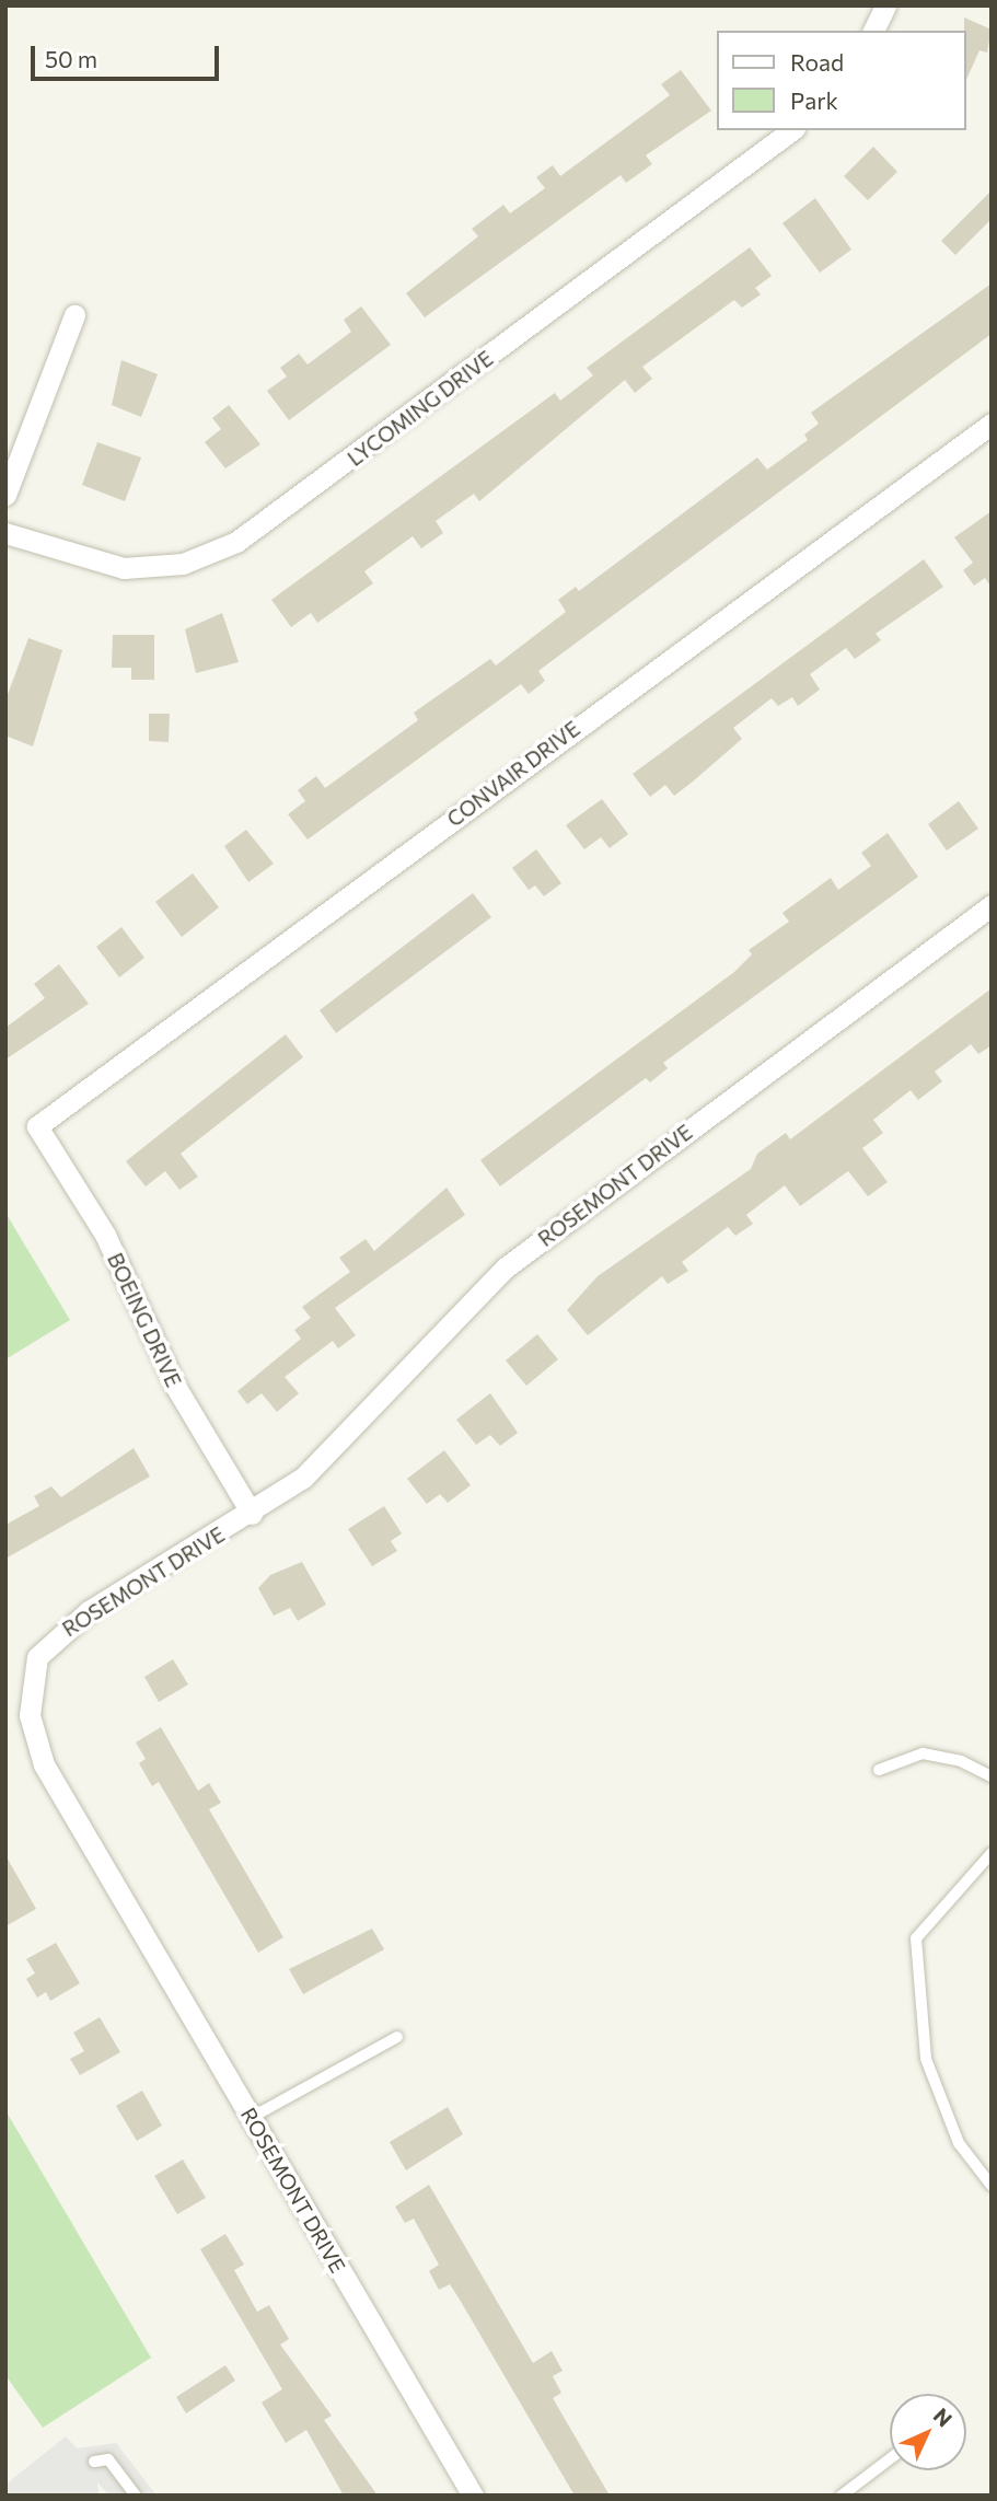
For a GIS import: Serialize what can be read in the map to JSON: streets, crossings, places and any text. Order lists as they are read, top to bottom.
{
  "streets": {
    "street": [
      "LYCOMING DRIVE",
      "CONVAIR DRIVE",
      "ROSEMONT DRIVE",
      "BOEING DRIVE"
    ]
  },
  "crossings": [
    ["CONVAIR DRIVE", "BOEING DRIVE"],
    ["ROSEMONT DRIVE", "BOEING DRIVE"]
  ],
  "legend": ["Road", "Park"],
  "scale_bar": "50 m",
  "north": "top right"
}
